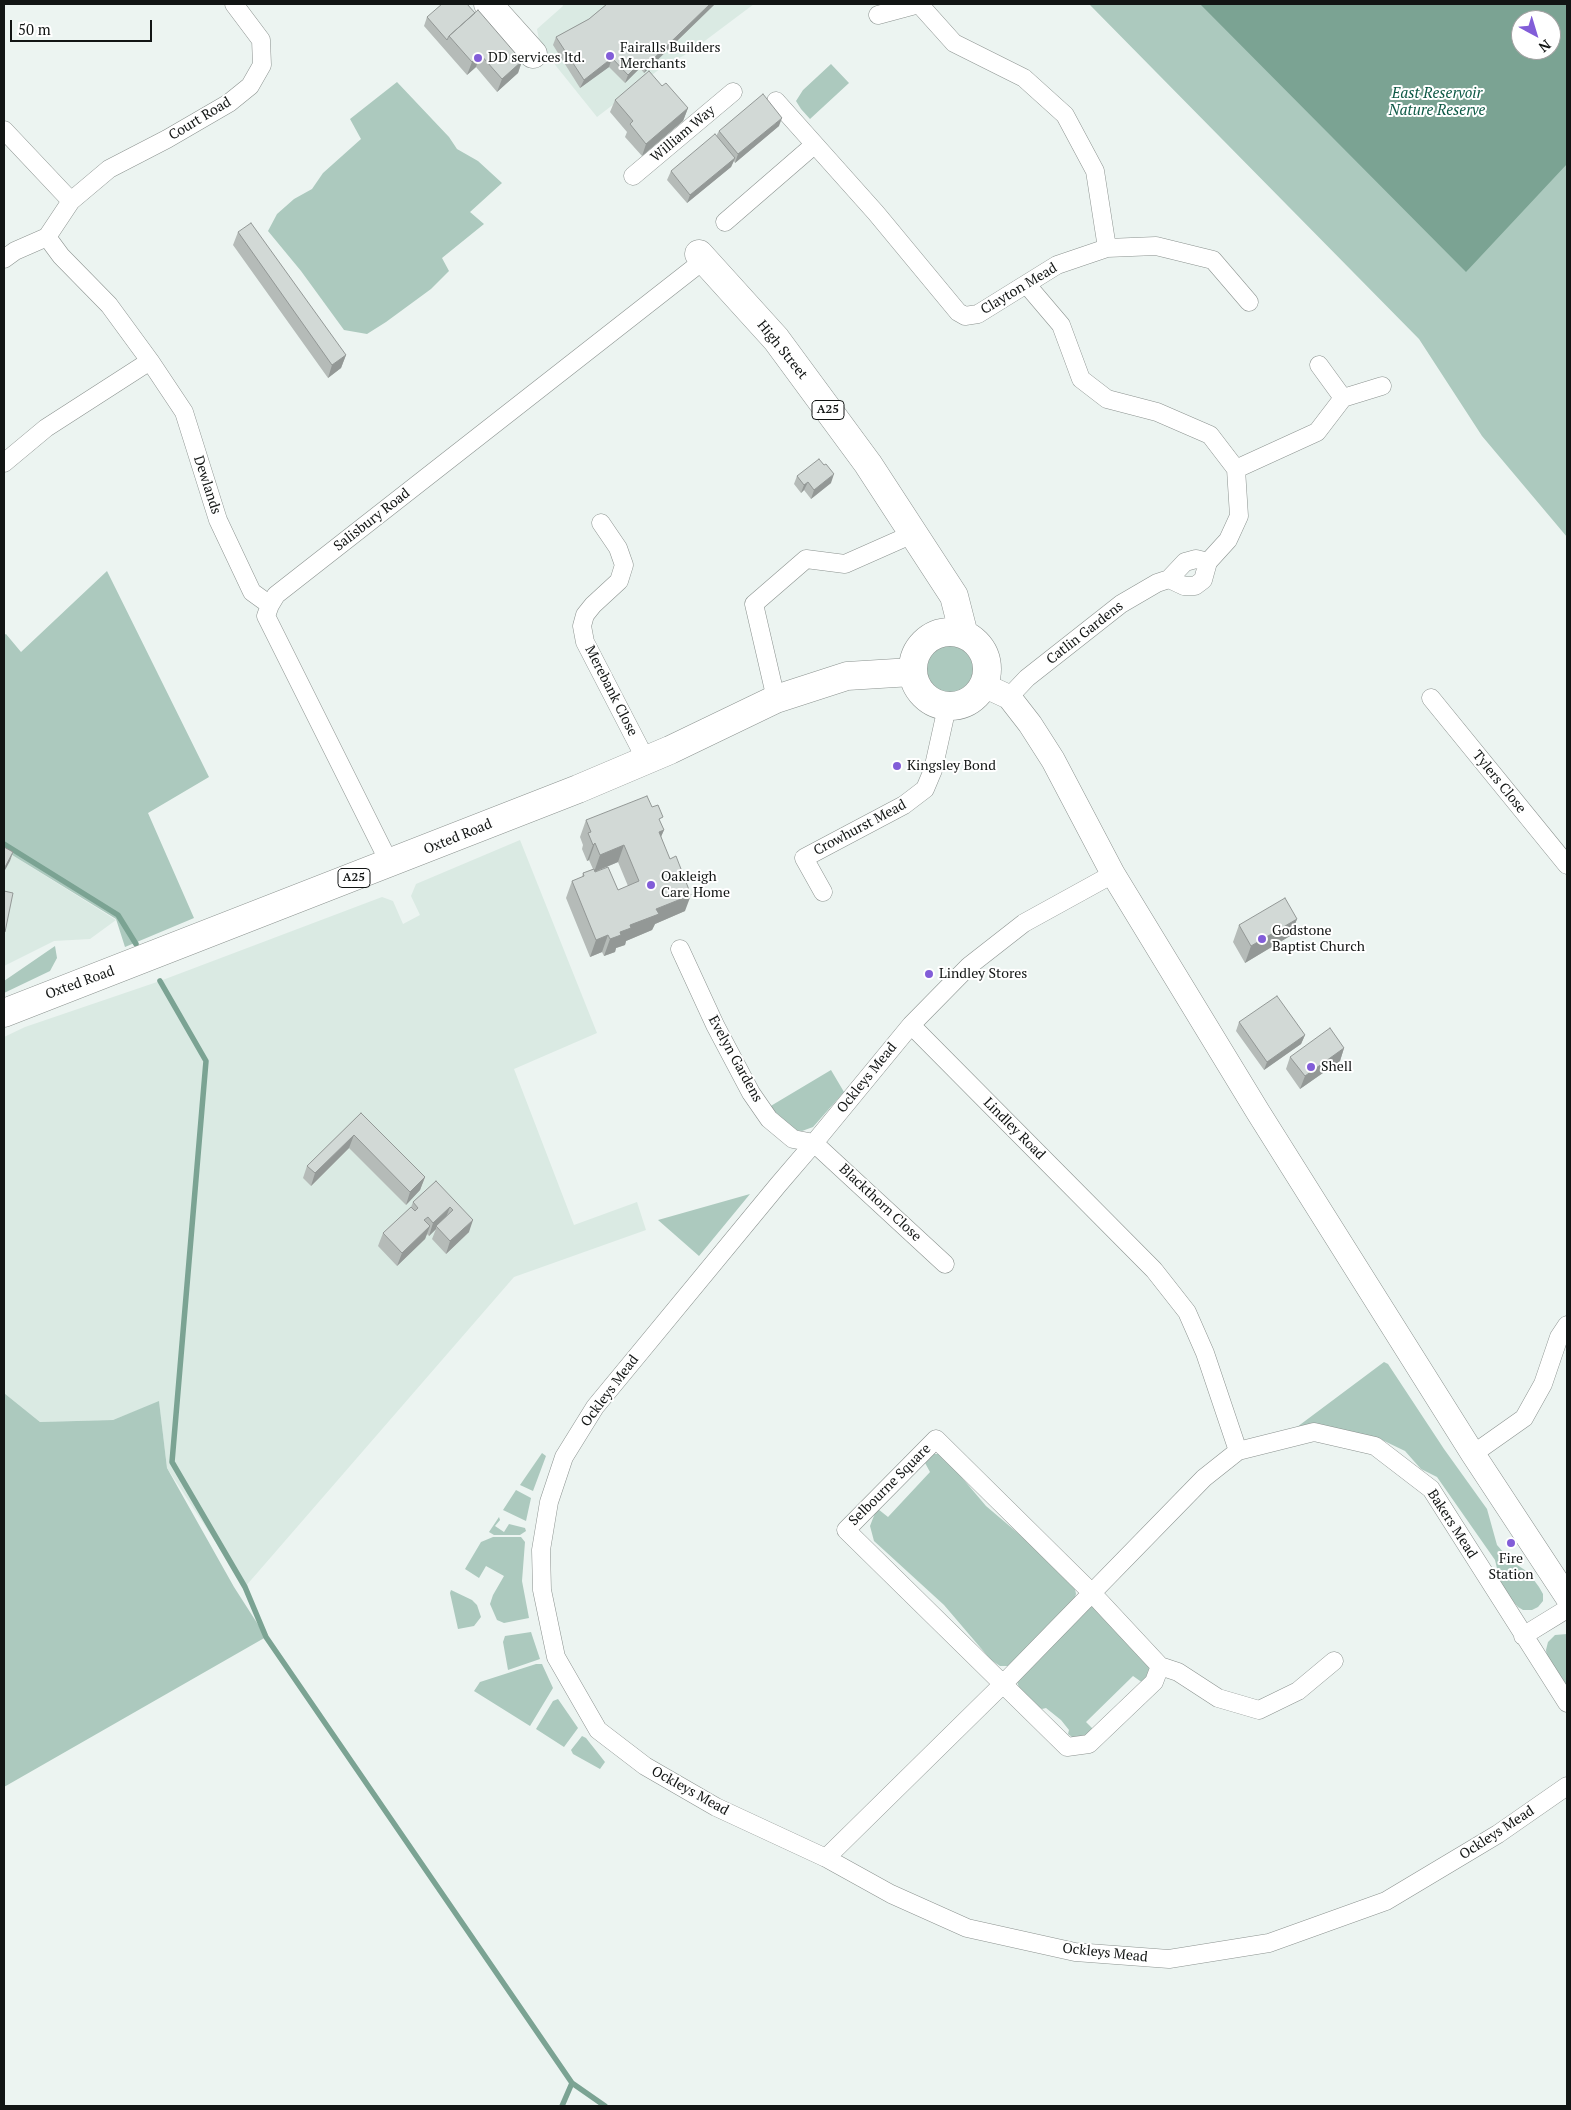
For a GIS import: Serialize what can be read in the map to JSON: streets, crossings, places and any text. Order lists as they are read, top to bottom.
{
  "streets": {
    "main road": ["High Street", "A25", "Oxted Road"],
    "street": [
      "Court Road",
      "William Way",
      "Clayton Mead",
      "Dewlands",
      "Salisbury Road",
      "Catlin Gardens",
      "Merebank Close",
      "Tylers Close",
      "Crowhurst Mead",
      "Evelyn Gardens",
      "Ockleys Mead",
      "Lindley Road",
      "Blackthorn Close",
      "Selbourne Square",
      "Bakers Mead"
    ]
  },
  "crossings": [
    ["High Street", "Salisbury Road"],
    ["High Street", "Crowhurst Mead"],
    ["High Street", "Oxted Road"],
    ["Dewlands", "Salisbury Road"],
    ["Merebank Close", "Oxted Road"],
    ["Crowhurst Mead", "Oxted Road"],
    ["Evelyn Gardens", "Ockleys Mead"],
    ["Evelyn Gardens", "Blackthorn Close"],
    ["Ockleys Mead", "Lindley Road"],
    ["Ockleys Mead", "Blackthorn Close"],
    ["Lindley Road", "Bakers Mead"]
  ],
  "water": ["East Reservoir Nature Reserve"],
  "places": [
    "Fairalls Builders Merchants",
    "DD services ltd.",
    "Kingsley Bond",
    "Oakleigh Care Home",
    "Godstone Baptist Church",
    "Lindley Stores",
    "Shell",
    "Fire Station"
  ],
  "scale_bar": "50 m",
  "north": "bottom right"
}
